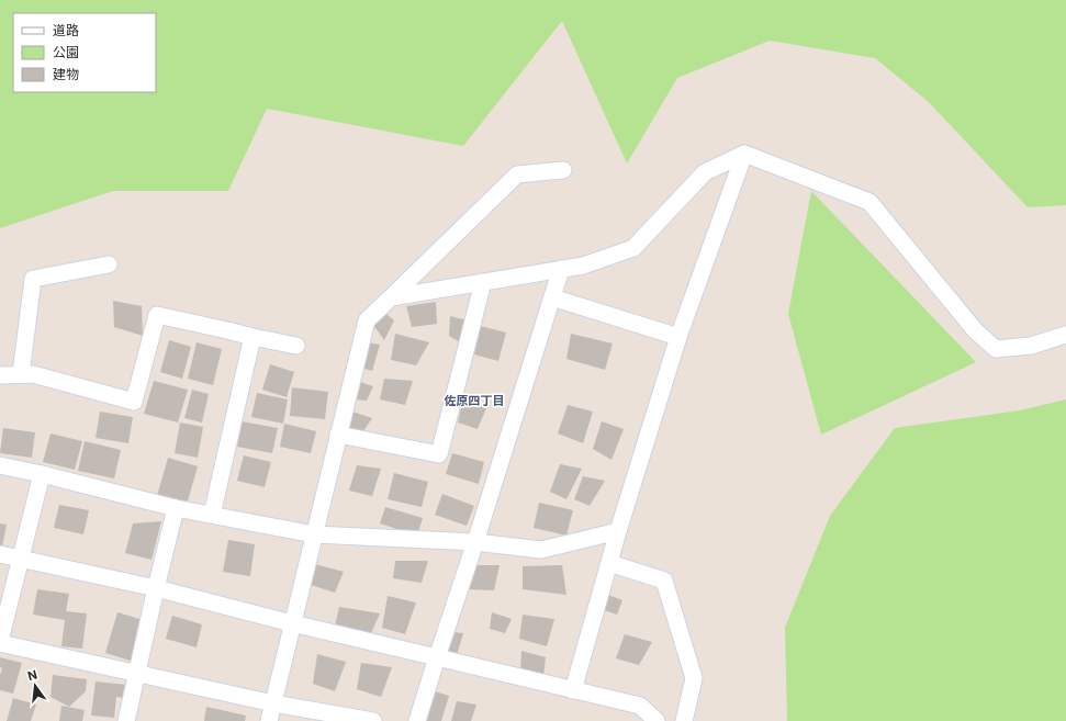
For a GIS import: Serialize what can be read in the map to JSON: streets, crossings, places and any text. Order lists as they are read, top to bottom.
{
  "districts": ["佐原四丁目"],
  "legend": ["道路", "公園", "建物"],
  "north": "top"
}
